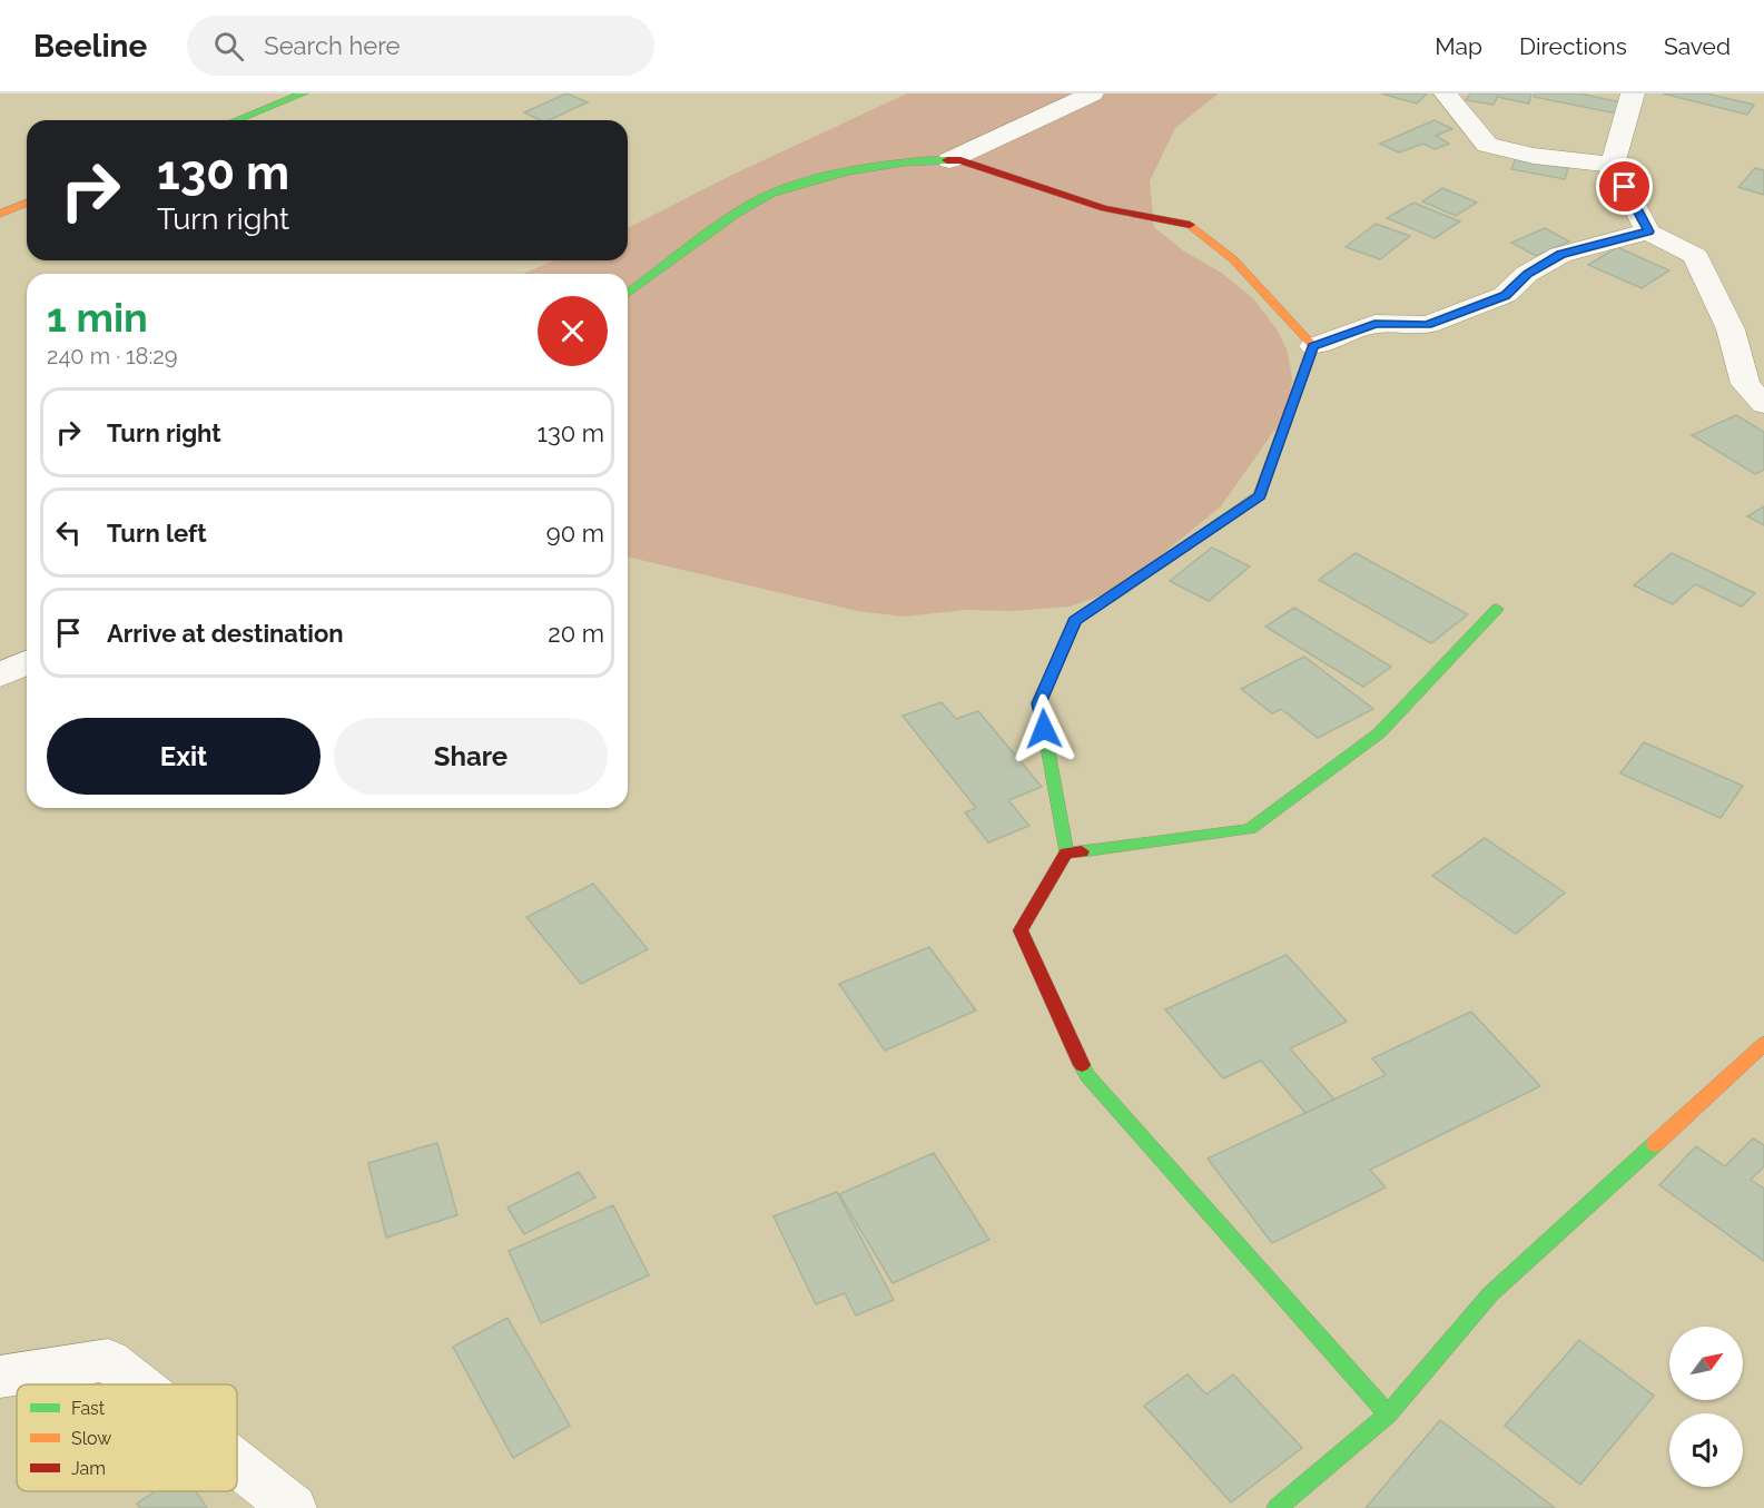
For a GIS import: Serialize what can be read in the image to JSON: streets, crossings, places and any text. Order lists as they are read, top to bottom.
{
  "legend": ["Fast", "Slow", "Jam"],
  "north": "top right",
  "page": {
    "header": "Beeline",
    "search": "Search here",
    "nav": ["Map", "Directions", "Saved"],
    "turn": ["130 m", "Turn right"],
    "heading": ["1 min", "240 m · 18:29"],
    "list": [
      {
        "name": "Turn right",
        "value": "130 m"
      },
      {
        "name": "Turn left",
        "value": "90 m"
      },
      {
        "name": "Arrive at destination",
        "value": "20 m"
      }
    ],
    "buttons": ["Exit", "Share"]
  }
}
